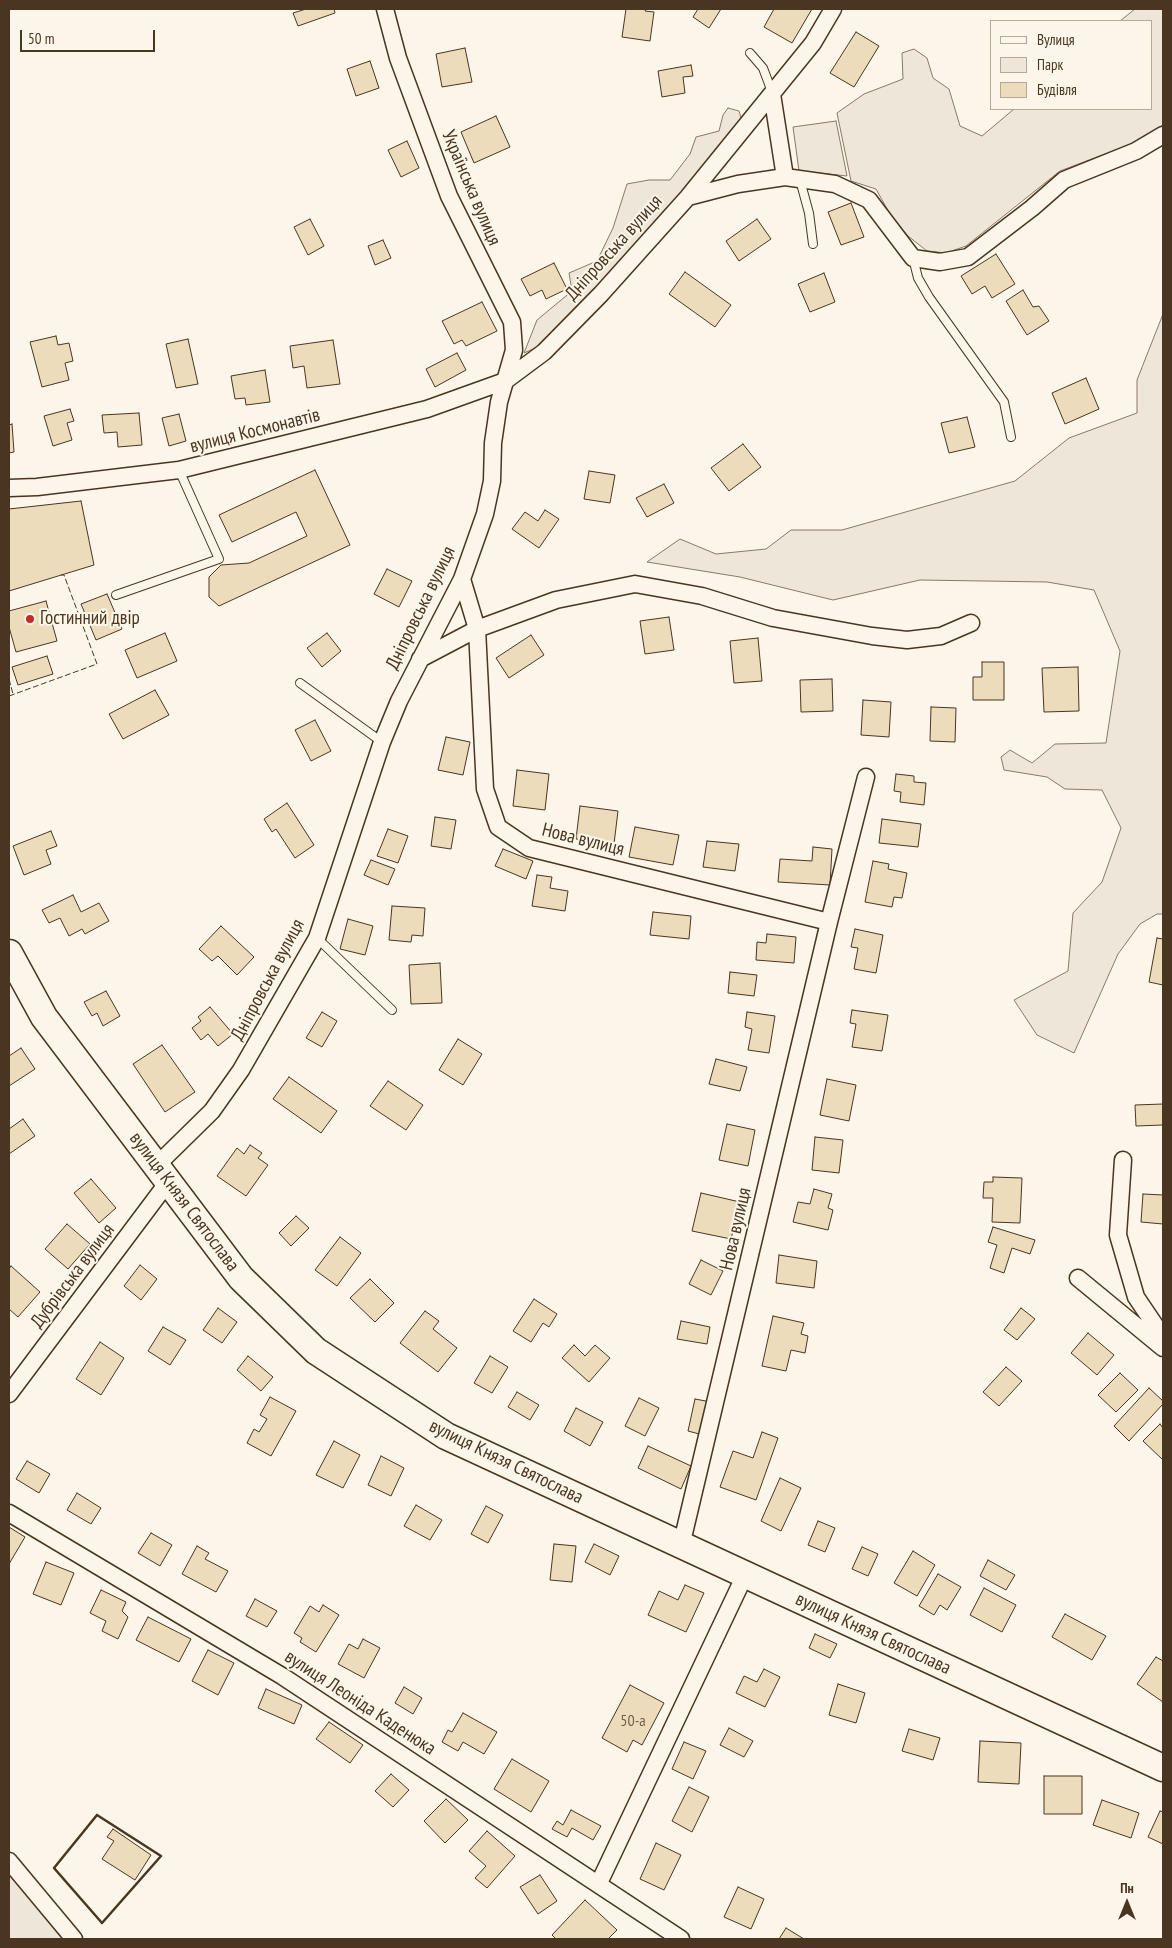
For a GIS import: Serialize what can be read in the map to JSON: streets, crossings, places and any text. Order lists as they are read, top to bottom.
{
  "streets": {
    "main road": ["вулиця Князя Святослава"],
    "street": [
      "Українська вулиця",
      "Дніпровська вулиця",
      "вулиця Космонавтів",
      "Нова вулиця",
      "Дубрівська вулиця",
      "вулиця Леоніда Каденюка"
    ]
  },
  "crossings": [
    ["Українська вулиця", "Дніпровська вулиця"],
    ["Українська вулиця", "вулиця Космонавтів"],
    ["Дніпровська вулиця", "вулиця Космонавтів"],
    ["Дніпровська вулиця", "Нова вулиця"],
    ["Дніпровська вулиця", "вулиця Князя Святослава"],
    ["Дніпровська вулиця", "Дубрівська вулиця"],
    ["Нова вулиця", "вулиця Князя Святослава"],
    ["вулиця Князя Святослава", "Дубрівська вулиця"]
  ],
  "places": ["Гостинний двір"],
  "house_numbers": ["50-а"],
  "legend": ["Вулиця", "Парк", "Будівля"],
  "scale_bar": "50 m",
  "north": "top"
}
